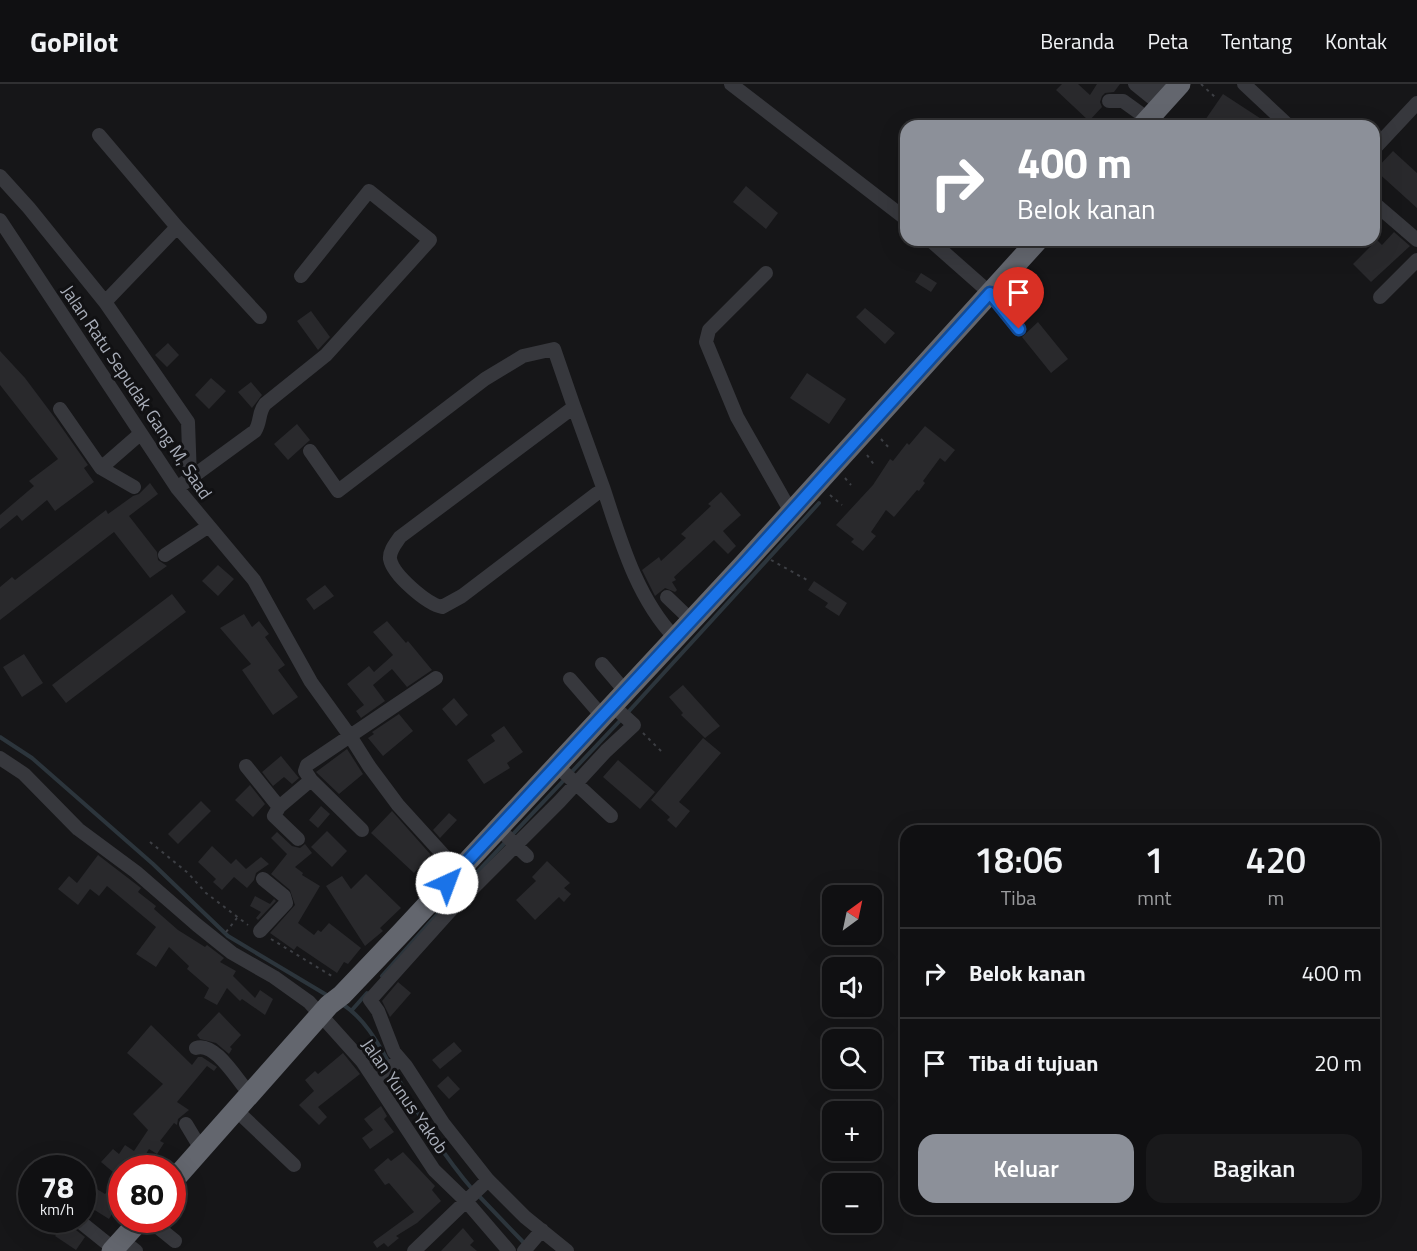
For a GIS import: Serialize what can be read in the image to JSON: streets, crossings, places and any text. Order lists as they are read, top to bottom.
{
  "streets": {
    "street": ["Jalan Ratu Sepudak Gang M, Saad", "Jalan Yunus Yakob"]
  },
  "north": "top right",
  "page": {
    "header": "GoPilot",
    "nav": [
      "Beranda",
      "Peta",
      "Tentang",
      "Kontak"
    ],
    "turn": ["400 m", "Belok kanan"],
    "eta": [
      "18:06",
      "Tiba",
      "1",
      "mnt",
      "420",
      "m"
    ],
    "map_buttons": ["+", "−"],
    "list": [
      {
        "name": "Belok kanan",
        "value": "400 m"
      },
      {
        "name": "Tiba di tujuan",
        "value": "20 m"
      }
    ],
    "buttons": ["Keluar", "Bagikan"],
    "speed": "78 km/h",
    "limit": "80"
  }
}
